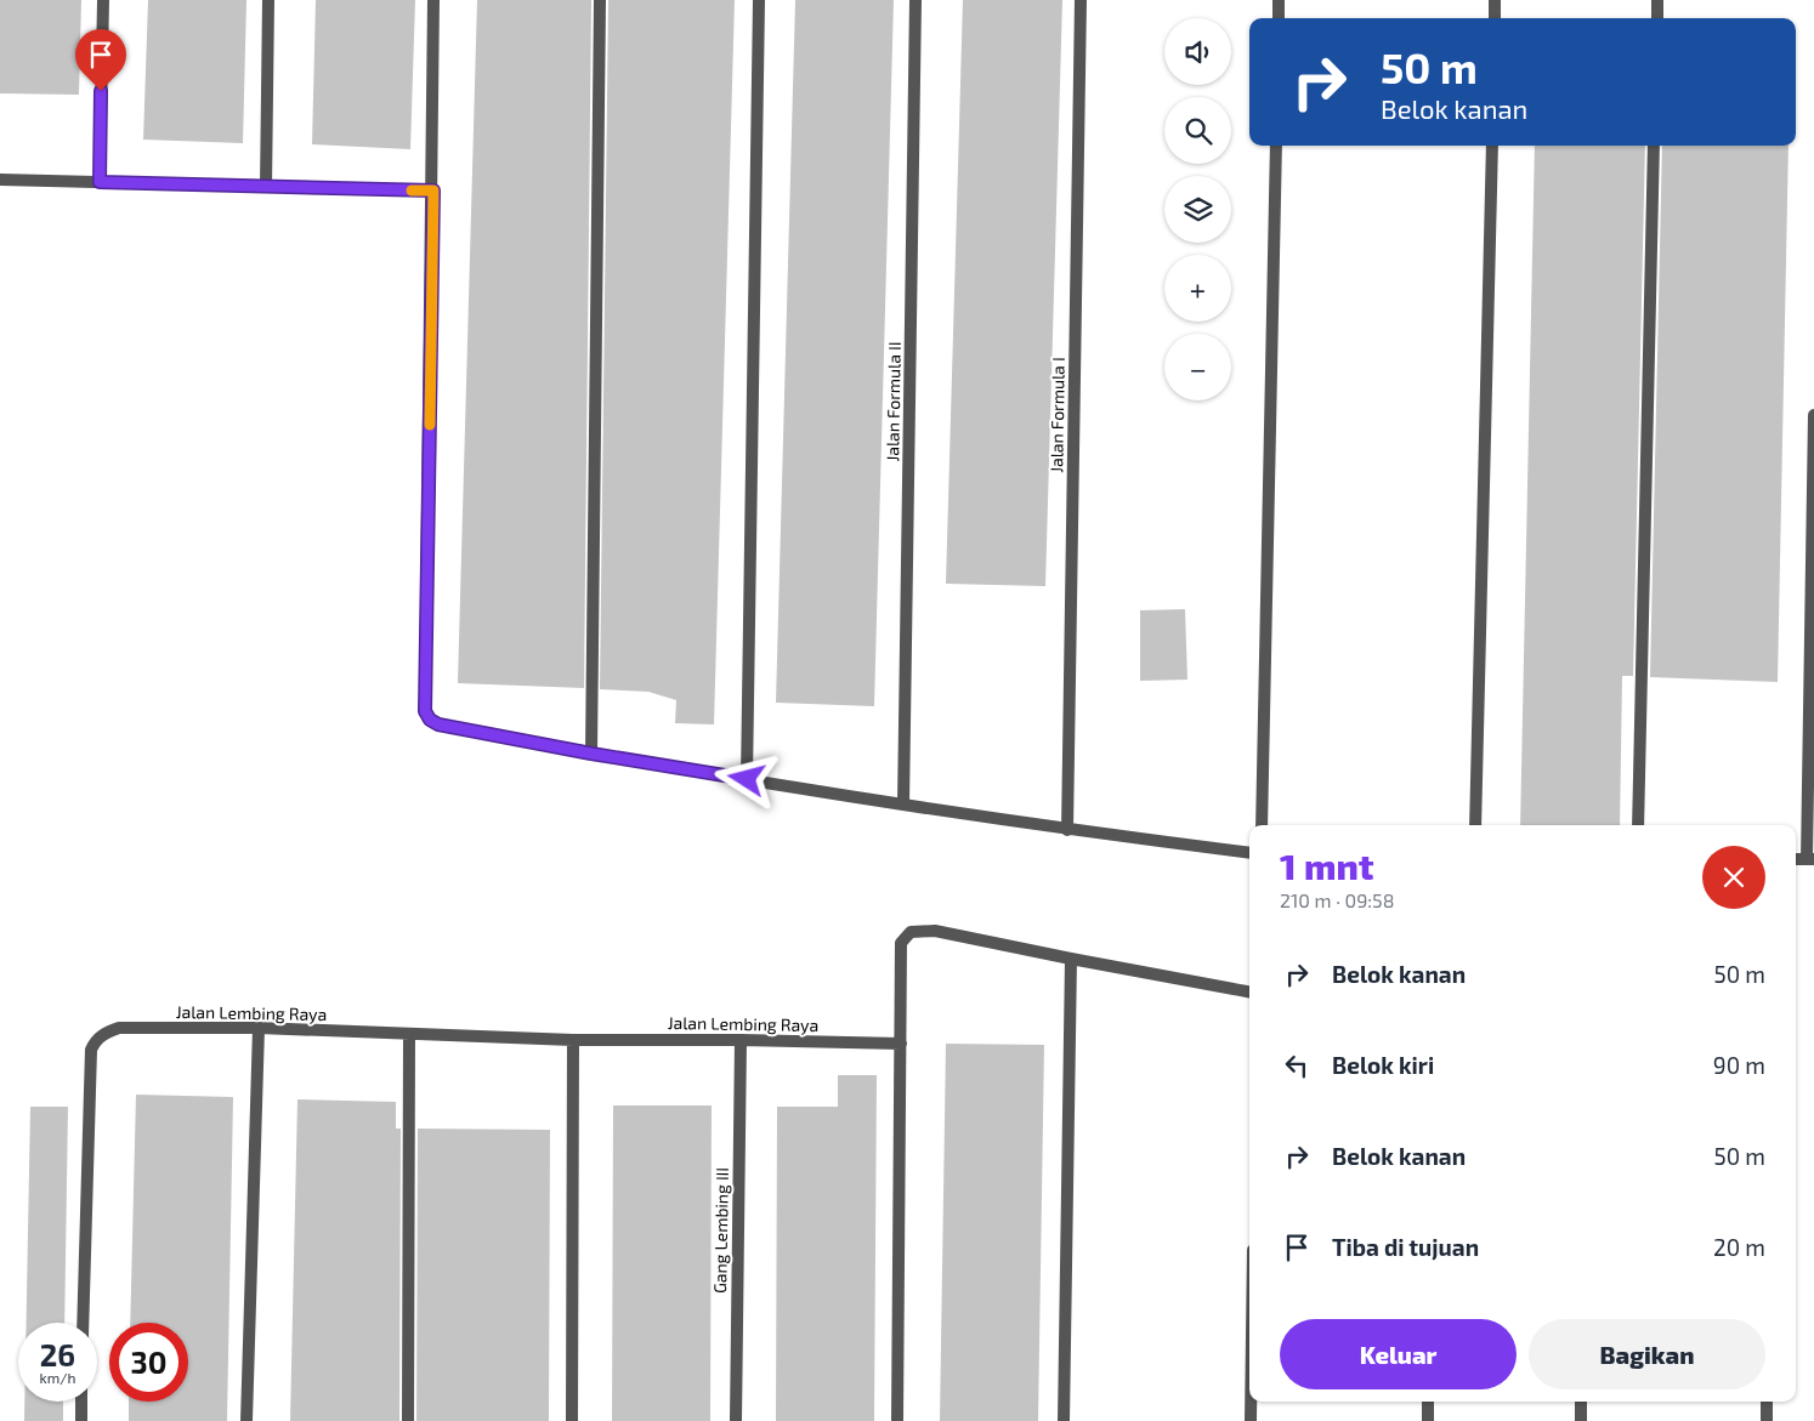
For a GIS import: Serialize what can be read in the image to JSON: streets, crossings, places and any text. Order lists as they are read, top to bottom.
{
  "streets": {
    "street": [
      "Jalan Formula II",
      "Jalan Formula I",
      "Jalan Lembing Raya",
      "Gang Lembing III"
    ]
  },
  "crossings": [
    ["Jalan Lembing Raya", "Gang Lembing III"]
  ],
  "page": {
    "map_buttons": ["+", "−"],
    "turn": ["50 m", "Belok kanan"],
    "heading": ["1 mnt", "210 m · 09:58"],
    "list": [
      {
        "name": "Belok kanan",
        "value": "50 m"
      },
      {
        "name": "Belok kiri",
        "value": "90 m"
      },
      {
        "name": "Belok kanan",
        "value": "50 m"
      },
      {
        "name": "Tiba di tujuan",
        "value": "20 m"
      }
    ],
    "buttons": ["Keluar", "Bagikan"],
    "speed": "26 km/h",
    "limit": "30"
  }
}
